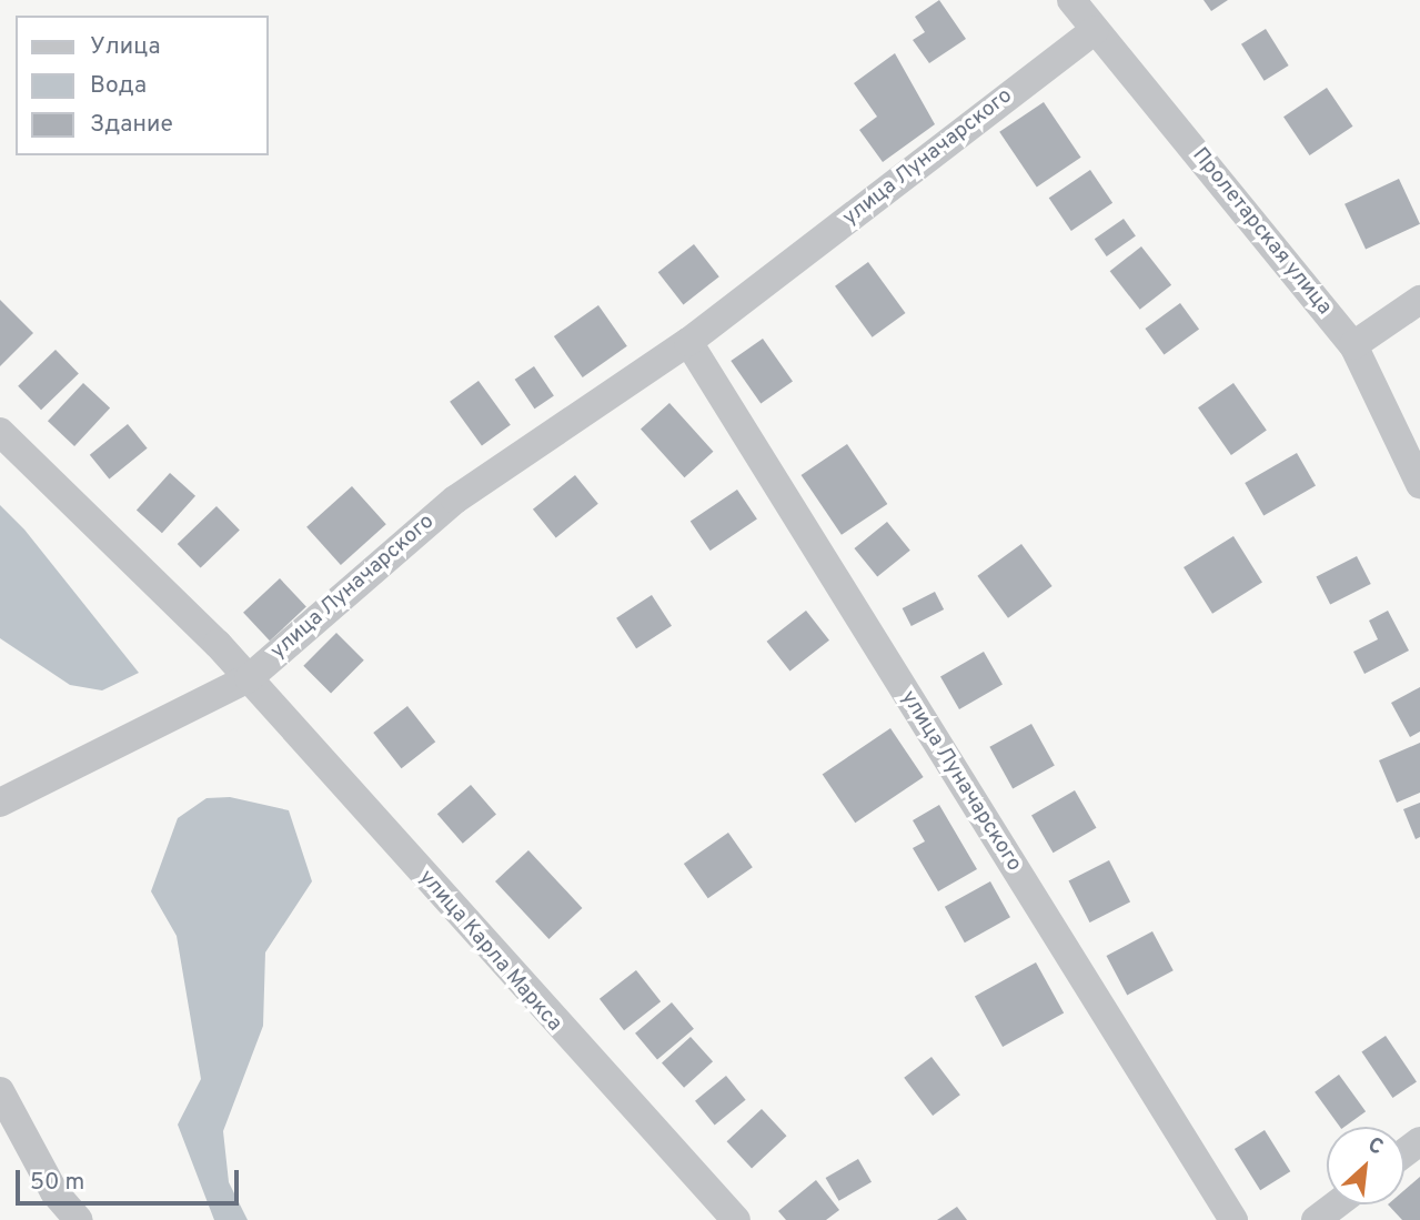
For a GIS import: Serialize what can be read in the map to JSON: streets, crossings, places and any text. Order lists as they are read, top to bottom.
{
  "streets": {
    "street": ["улица Луначарского", "Пролетарская улица", "улица Карла Маркса"]
  },
  "crossings": [
    ["улица Луначарского", "Пролетарская улица"],
    ["улица Луначарского", "улица Карла Маркса"]
  ],
  "legend": ["Улица", "Вода", "Здание"],
  "scale_bar": "50 m",
  "north": "top right"
}
